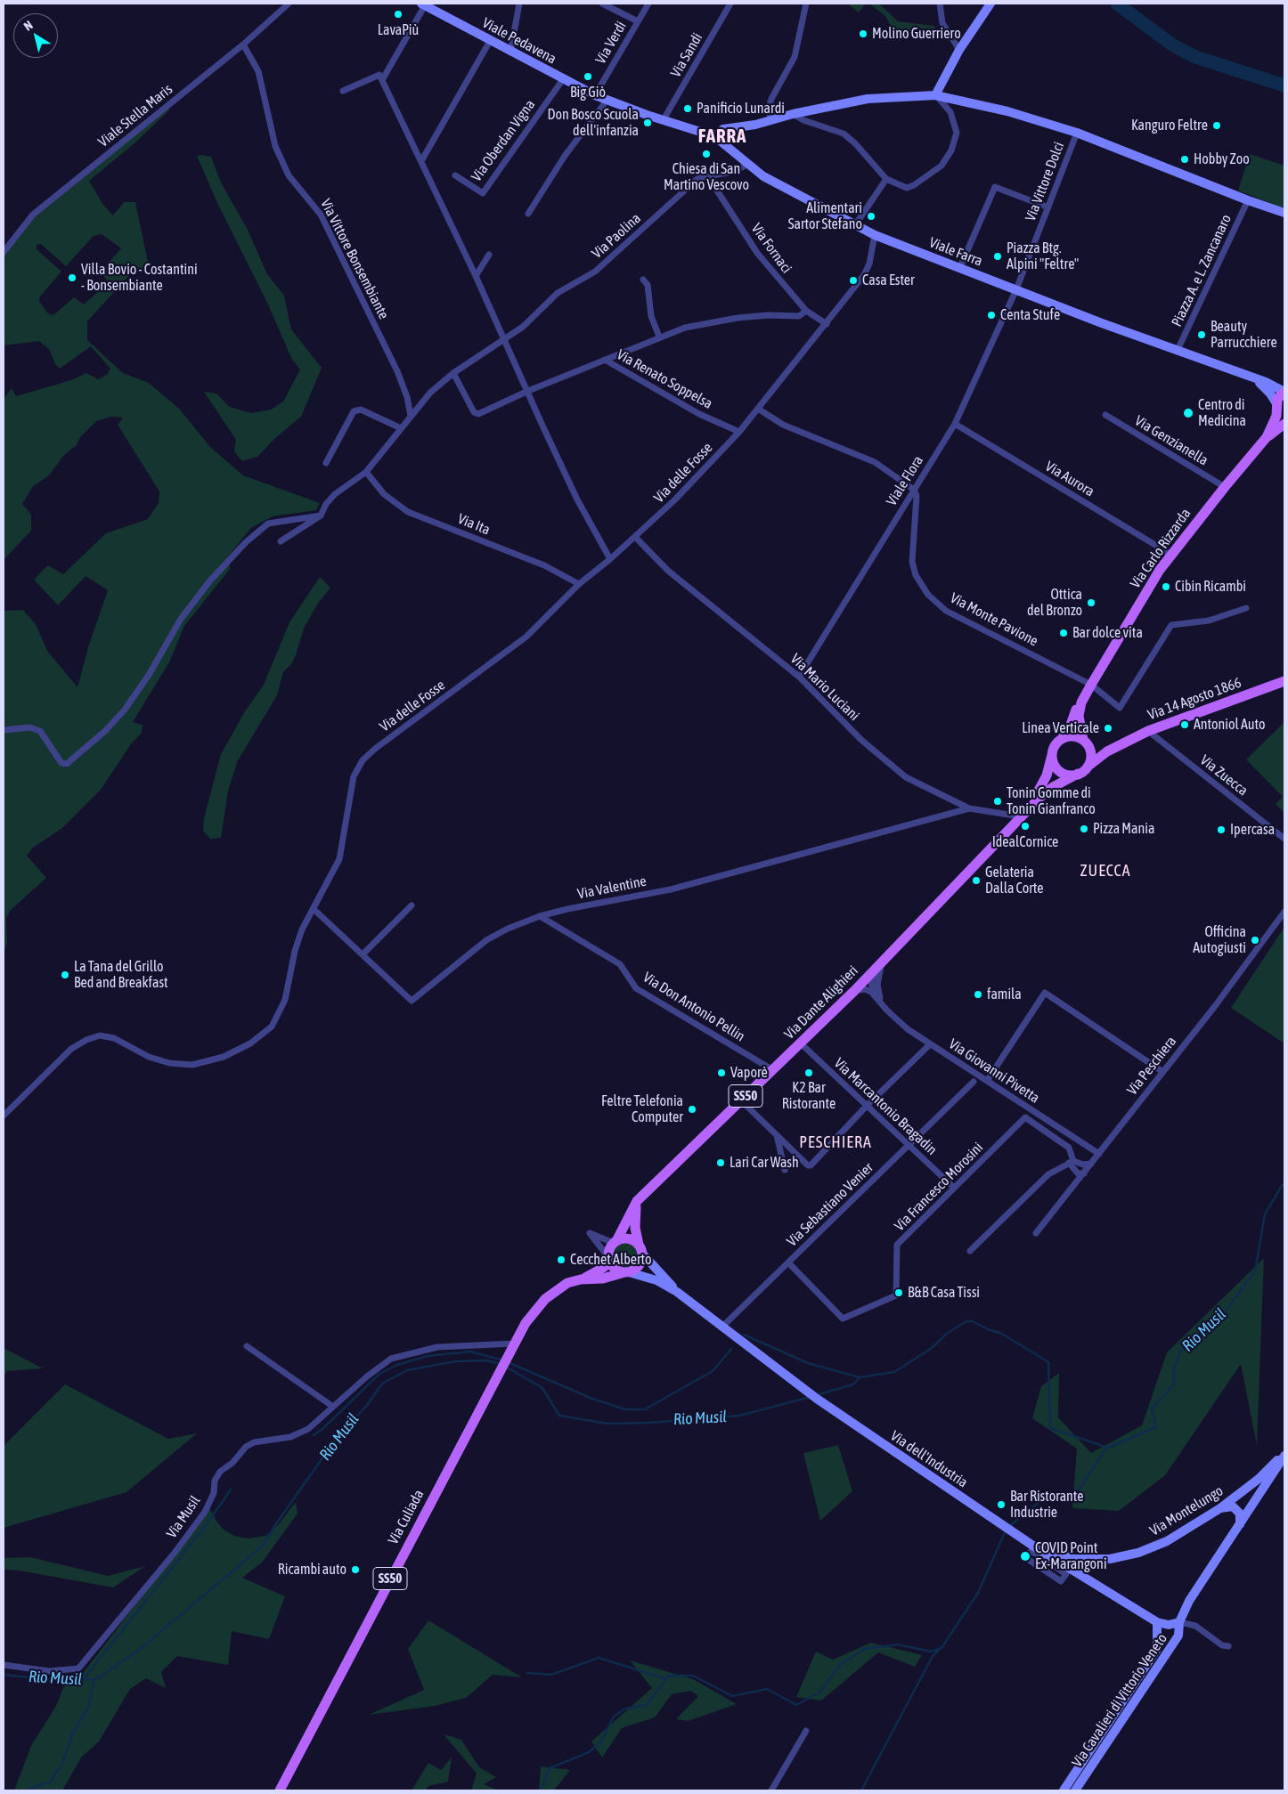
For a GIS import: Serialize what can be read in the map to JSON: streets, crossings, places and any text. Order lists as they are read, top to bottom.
{
  "streets": {
    "main road": [
      "Via Carlo Rizzarda",
      "Via 14 Agosto 1866",
      "Via Dante Alighieri",
      "SS50",
      "Via Culiada"
    ],
    "street": [
      "Viale Pedavena",
      "Via Verdi",
      "Via Sandi",
      "Viale Stella Maris",
      "Via Oberdan Vigna",
      "Via Vittore Dolci",
      "Via Paolina",
      "Via Fornaci",
      "Viale Farra",
      "Via Vittore Bonsembiante",
      "Piazza A. e L. Zancanaro",
      "Via Renato Soppelsa",
      "Via Genzianella",
      "Via delle Fosse",
      "Via Aurora",
      "Viale Flora",
      "Via Ita",
      "Via Monte Pavione",
      "Via Mario Luciani",
      "Via Zuecca",
      "Via Valentine",
      "Via Don Antonio Pellin",
      "Via Peschiera",
      "Via Giovanni Pivetta",
      "Via Marcantonio Bragadin",
      "Via Francesco Morosini",
      "Via Sebastiano Venier",
      "Via dell'Industria",
      "Via Montelungo",
      "Via Musil",
      "Via Cavalieri di Vittorio Veneto"
    ]
  },
  "crossings": [
    ["Viale Pedavena", "Via Verdi"],
    ["Viale Pedavena", "Via Sandi"],
    ["Viale Pedavena", "Via Oberdan Vigna"],
    ["Viale Pedavena", "Viale Farra"],
    ["Viale Stella Maris", "Via Vittore Bonsembiante"],
    ["Via Vittore Dolci", "Viale Farra"],
    ["Via Vittore Dolci", "Viale Flora"],
    ["Via Paolina", "Via Fornaci"],
    ["Via Paolina", "Viale Farra"],
    ["Via Paolina", "Via Vittore Bonsembiante"],
    ["Via Paolina", "Via Renato Soppelsa"],
    ["Via Paolina", "Via Ita"],
    ["Via Fornaci", "Via delle Fosse"],
    ["Viale Farra", "Piazza A. e L. Zancanaro"],
    ["Viale Farra", "Via delle Fosse"],
    ["Viale Farra", "Viale Flora"],
    ["Viale Farra", "Via Carlo Rizzarda"],
    ["Via Renato Soppelsa", "Via delle Fosse"],
    ["Via Genzianella", "Via Carlo Rizzarda"],
    ["Via delle Fosse", "Via Ita"],
    ["Via delle Fosse", "Via Mario Luciani"],
    ["Via delle Fosse", "Via Valentine"],
    ["Via Aurora", "Viale Flora"],
    ["Via Aurora", "Via Carlo Rizzarda"],
    ["Viale Flora", "Via Monte Pavione"],
    ["Viale Flora", "Via Mario Luciani"],
    ["Via Carlo Rizzarda", "Via Monte Pavione"],
    ["Via Carlo Rizzarda", "Via 14 Agosto 1866"],
    ["Via Carlo Rizzarda", "Via Dante Alighieri"],
    ["Via Mario Luciani", "Via Valentine"],
    ["Via Mario Luciani", "Via Dante Alighieri"],
    ["Via 14 Agosto 1866", "Via Zuecca"],
    ["Via 14 Agosto 1866", "Via Dante Alighieri"],
    ["Via Valentine", "Via Don Antonio Pellin"],
    ["Via Dante Alighieri", "Via Don Antonio Pellin"],
    ["Via Dante Alighieri", "SS50"],
    ["Via Dante Alighieri", "Via Marcantonio Bragadin"],
    ["Via Dante Alighieri", "Via dell'Industria"],
    ["Via Dante Alighieri", "Via Culiada"],
    ["Via Peschiera", "Via Giovanni Pivetta"],
    ["SS50", "Via dell'Industria"],
    ["SS50", "Via Culiada"],
    ["Via Marcantonio Bragadin", "Via Francesco Morosini"],
    ["Via Marcantonio Bragadin", "Via Sebastiano Venier"],
    ["Via Francesco Morosini", "Via Sebastiano Venier"],
    ["Via Sebastiano Venier", "Via dell'Industria"],
    ["Via dell'Industria", "Via Montelungo"],
    ["Via dell'Industria", "Via Culiada"],
    ["Via dell'Industria", "Via Cavalieri di Vittorio Veneto"],
    ["Via Montelungo", "Via Cavalieri di Vittorio Veneto"],
    ["Via Musil", "Via Culiada"]
  ],
  "districts": ["FARRA", "ZUECCA", "PESCHIERA"],
  "water": ["Rio Musil"],
  "places": [
    "LavaPiù",
    "Molino Guerriero",
    "Big Giò",
    "Panificio Lunardi",
    "Don Bosco Scuola dell'infanzia",
    "Kanguro Feltre",
    "Chiesa di San Martino Vescovo",
    "Hobby Zoo",
    "Alimentari Sartor Stefano",
    "Piazza Btg. Alpini \"Feltre\"",
    "Villa Bovio - Costantini - Bonsembiante",
    "Casa Ester",
    "Centa Stufe",
    "Beauty Parrucchiere",
    "Centro di Medicina",
    "Cibin Ricambi",
    "Ottica del Bronzo",
    "Bar dolce vita",
    "Antoniol Auto",
    "Linea Verticale",
    "Tonin Gomme di Tonin Gianfranco",
    "IdealCornice",
    "Pizza Mania",
    "Ipercasa",
    "Gelateria Dalla Corte",
    "Officina Autogiusti",
    "La Tana del Grillo Bed and Breakfast",
    "famila",
    "Vaporè",
    "K2 Bar Ristorante",
    "Feltre Telefonia Computer",
    "Lari Car Wash",
    "Cecchet Alberto",
    "B&B Casa Tissi",
    "Bar Ristorante Industrie",
    "COVID Point Ex-Marangoni",
    "Ricambi auto"
  ],
  "north": "top left"
}
